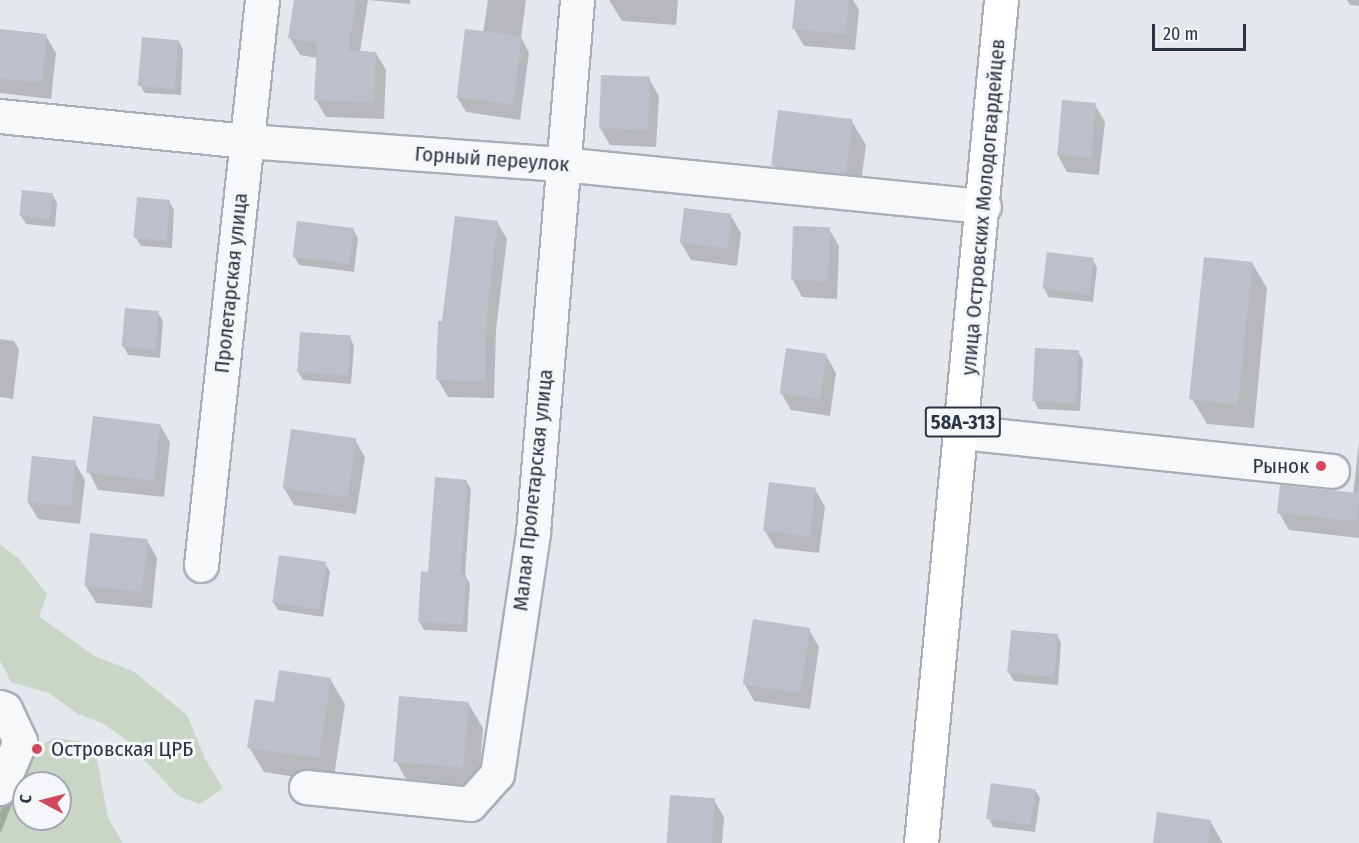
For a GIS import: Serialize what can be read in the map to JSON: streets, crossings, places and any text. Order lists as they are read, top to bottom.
{
  "streets": {
    "main road": ["улица Островских Молодогвардейцев", "58А-313"],
    "street": ["Горный переулок", "Пролетарская улица", "Малая Пролетарская улица"]
  },
  "crossings": [
    ["Горный переулок", "улица Островских Молодогвардейцев"],
    ["Горный переулок", "Пролетарская улица"],
    ["Горный переулок", "Малая Пролетарская улица"]
  ],
  "places": ["Рынок", "Островская ЦРБ"],
  "scale_bar": "20 m",
  "north": "left"
}
